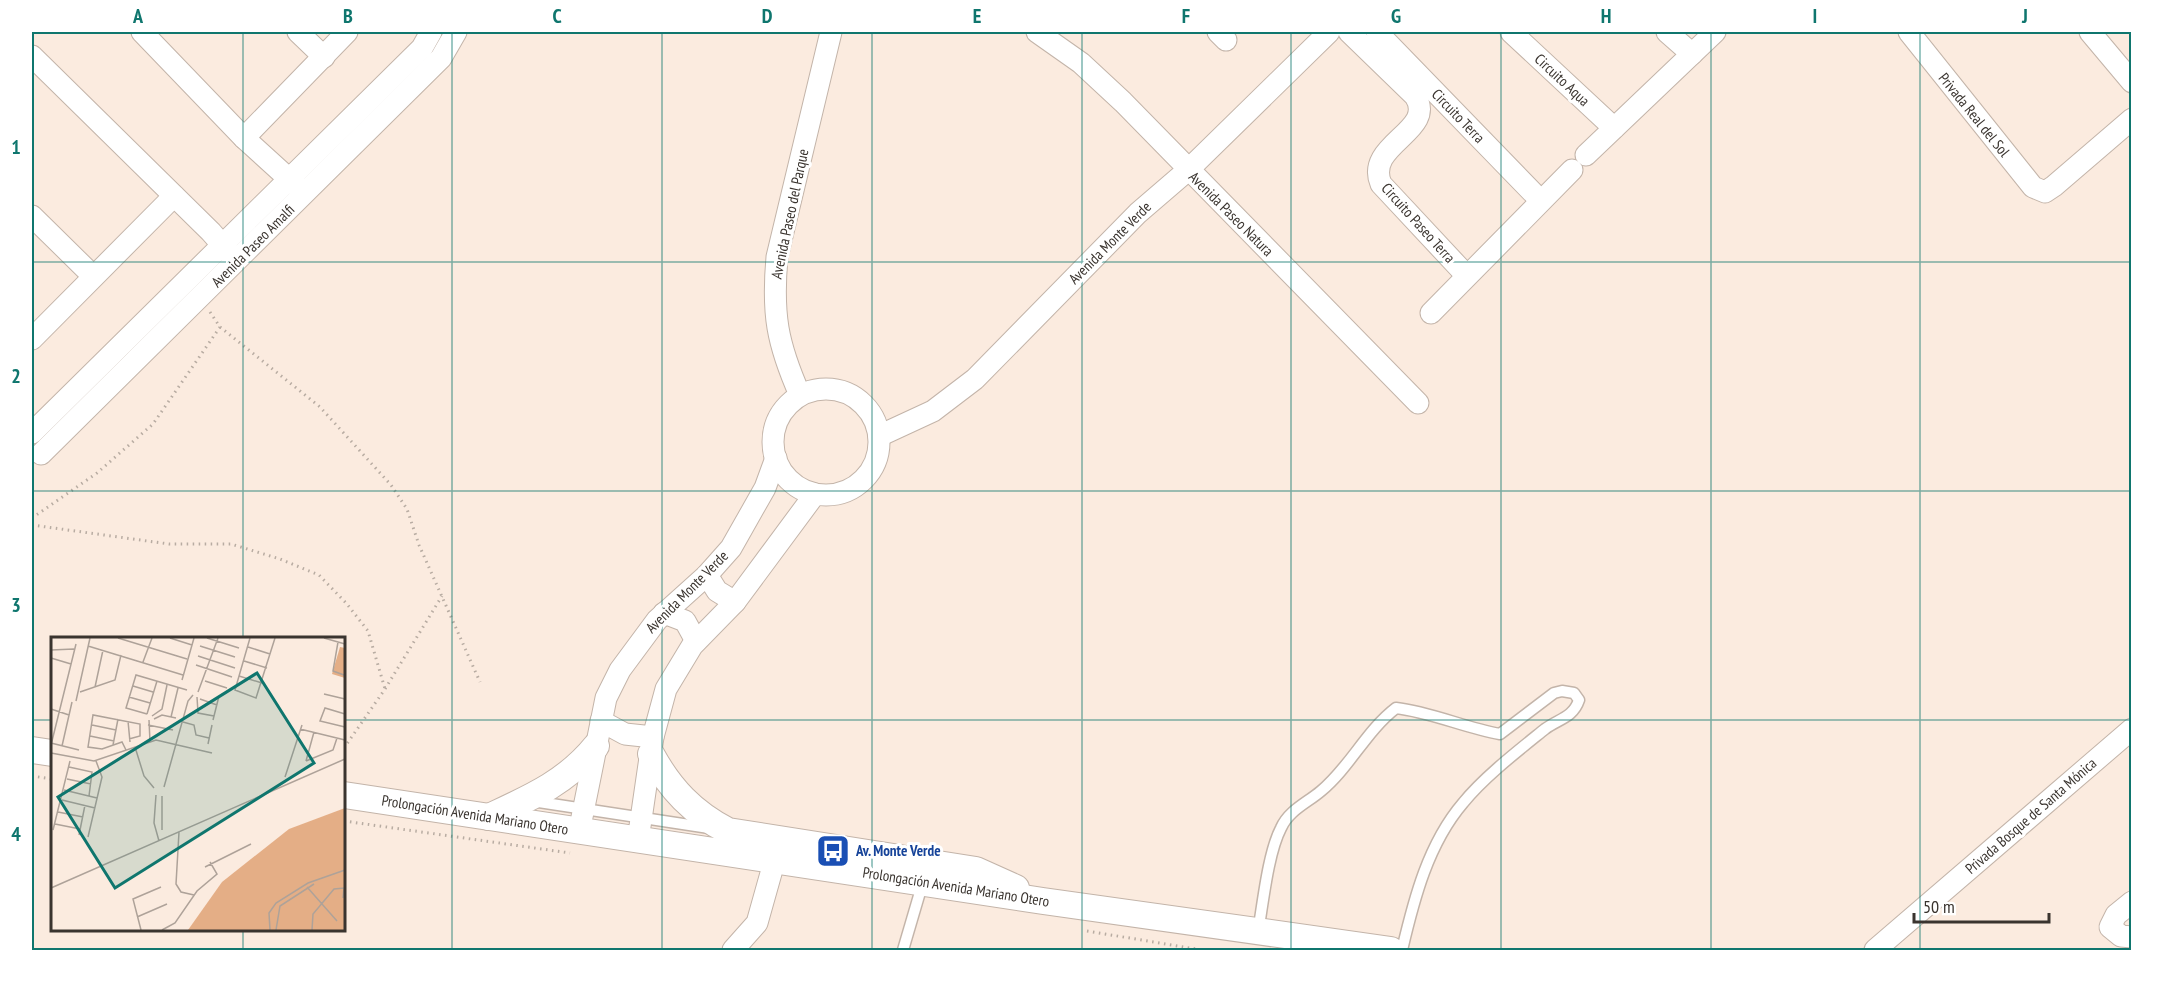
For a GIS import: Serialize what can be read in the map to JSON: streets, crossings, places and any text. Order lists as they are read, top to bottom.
{
  "streets": {
    "street": [
      "Circuito Aqua",
      "Privada Real del Sol",
      "Circuito Terra",
      "Avenida Paseo del Parque",
      "Avenida Paseo Natura",
      "Circuito Paseo Terra",
      "Avenida Monte Verde",
      "Avenida Paseo Amalfi",
      "Prolongación Avenida Mariano Otero",
      "Privada Bosque de Santa Mónica"
    ]
  },
  "crossings": [
    ["Avenida Paseo del Parque", "Avenida Monte Verde"],
    ["Avenida Paseo Natura", "Avenida Monte Verde"],
    ["Avenida Monte Verde", "Prolongación Avenida Mariano Otero"]
  ],
  "places": {
    "bus stop": ["Av. Monte Verde"]
  },
  "scale_bar": "50 m",
  "grid": {
    "columns": [
      "A",
      "B",
      "C",
      "D",
      "E",
      "F",
      "G",
      "H",
      "I",
      "J"
    ],
    "rows": [
      "1",
      "2",
      "3",
      "4"
    ]
  }
}
